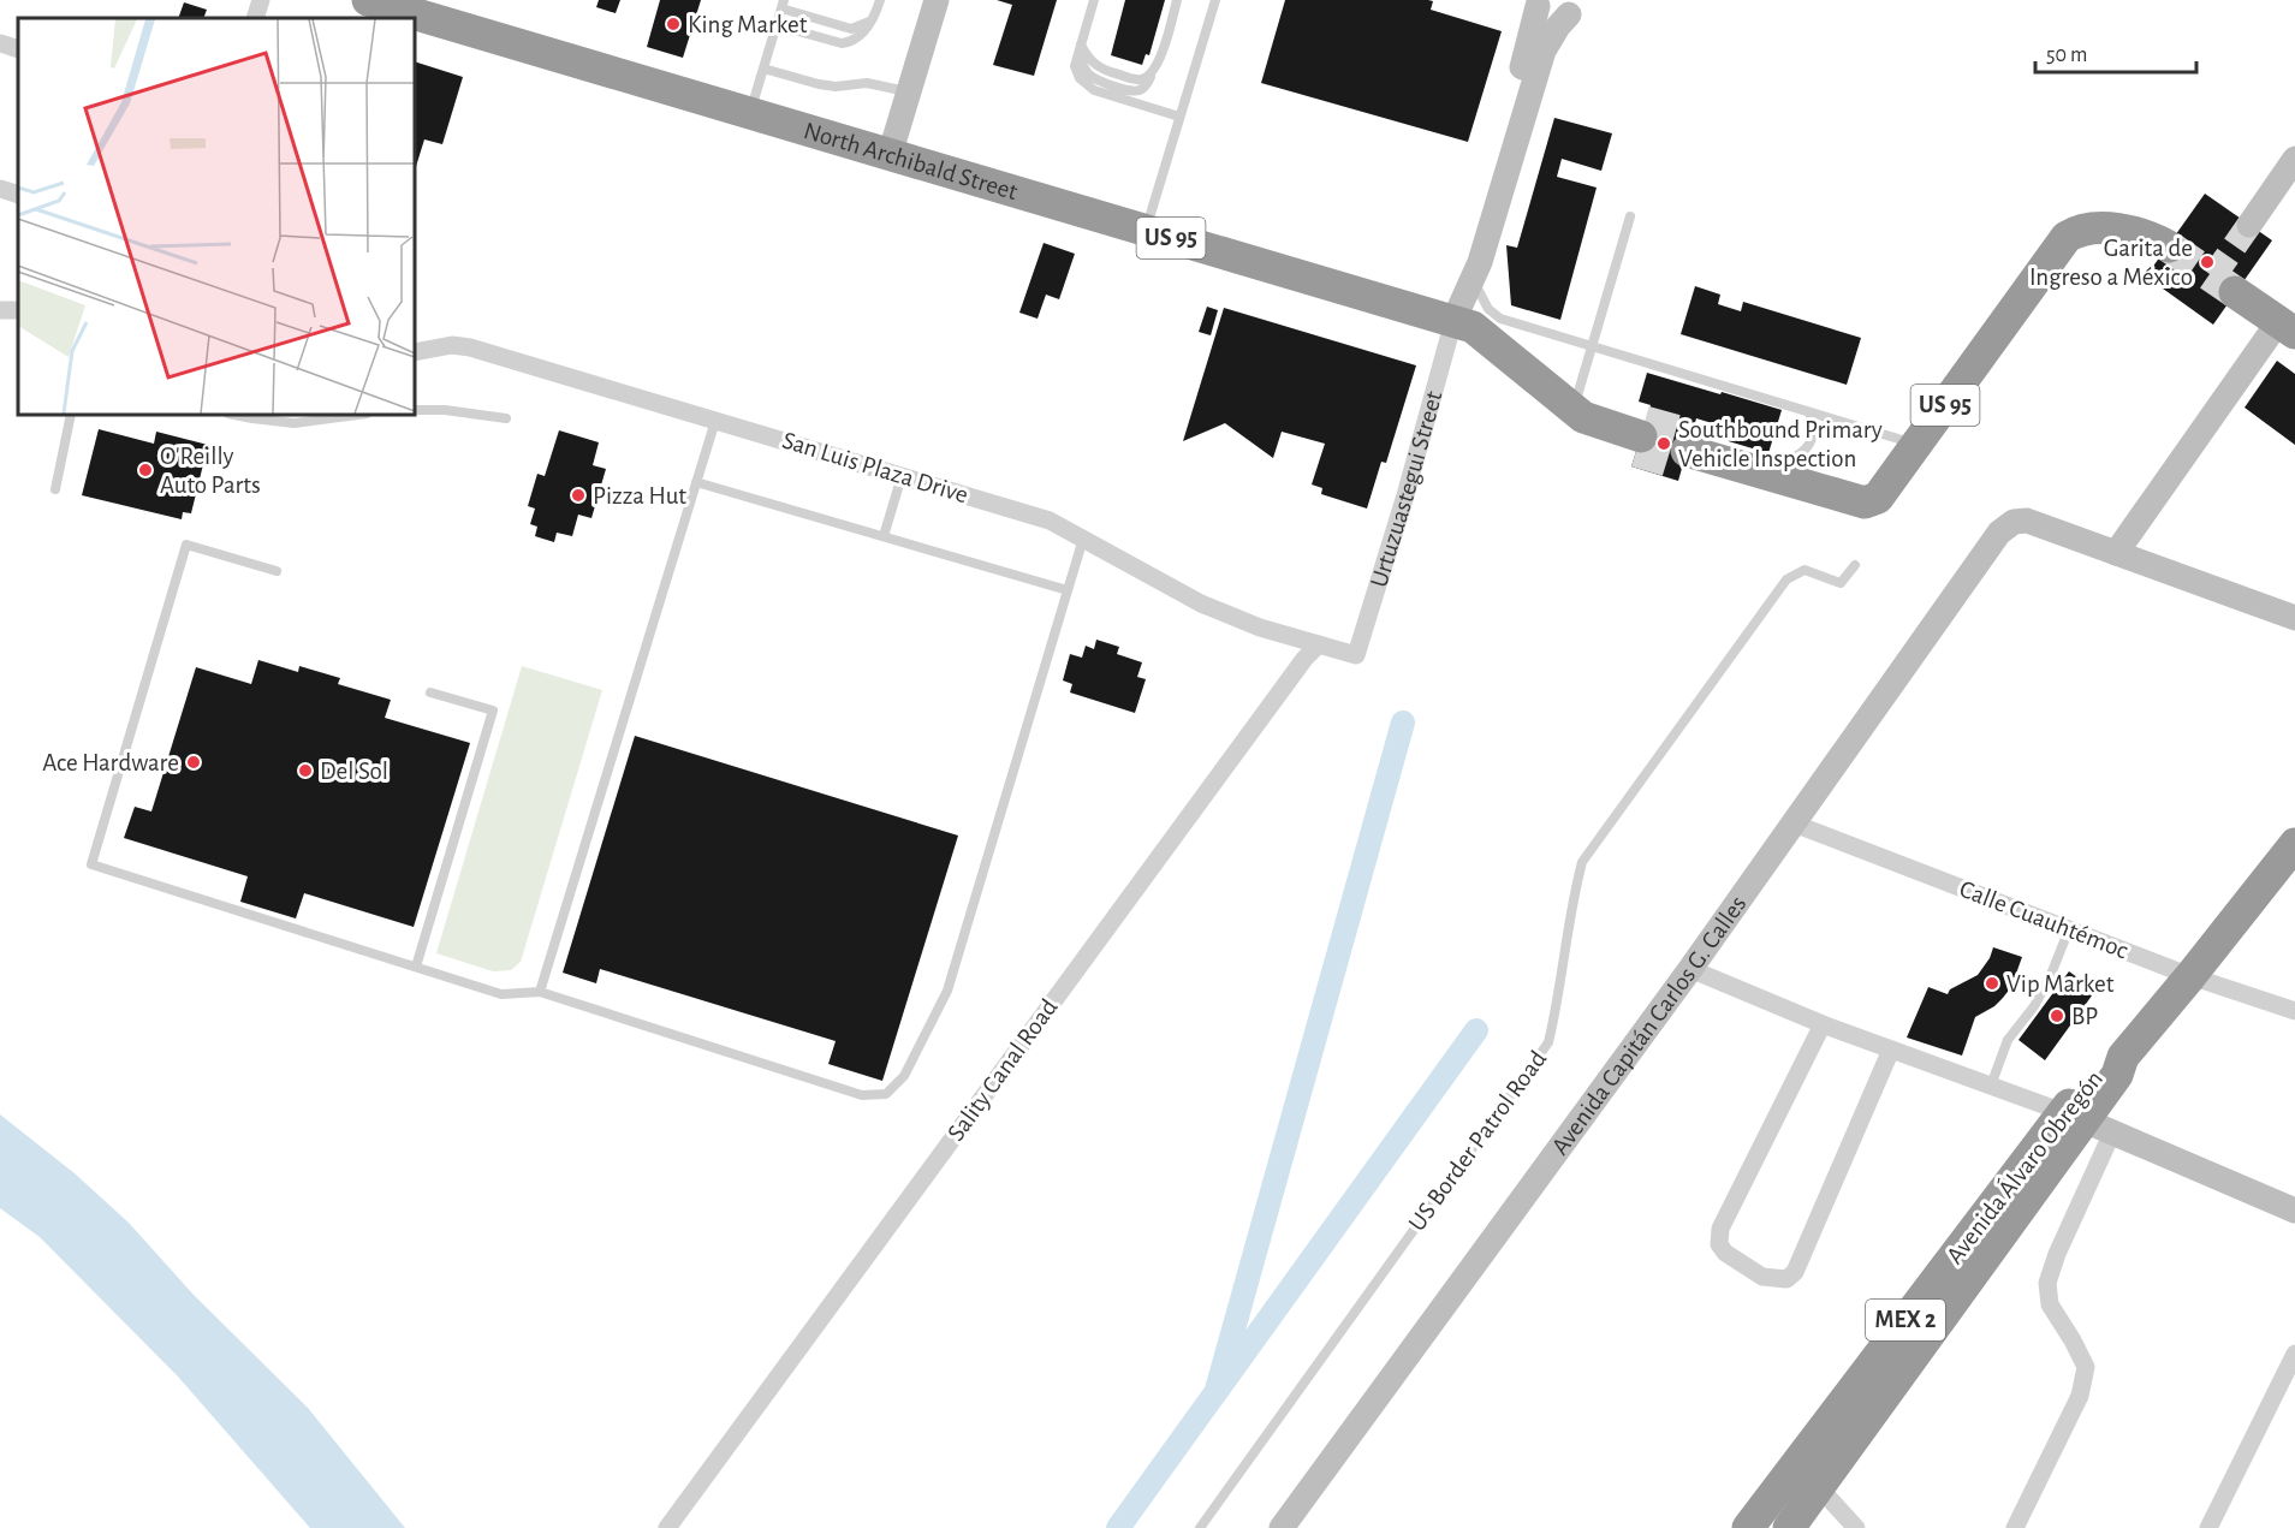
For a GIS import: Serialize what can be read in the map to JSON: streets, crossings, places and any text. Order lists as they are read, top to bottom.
{
  "streets": {
    "highway": [
      "North Archibald Street",
      "US 95",
      "Avenida Álvaro Obregón",
      "MEX 2"
    ],
    "street": [
      "San Luis Plaza Drive",
      "Urtuzuastegui Street",
      "Calle Cuauhtémoc",
      "Avenida Capitán Carlos G. Calles",
      "Sality Canal Road"
    ],
    "lane": ["US Border Patrol Road"]
  },
  "crossings": [
    ["North Archibald Street", "US 95"],
    ["North Archibald Street", "Urtuzuastegui Street"],
    ["US 95", "Urtuzuastegui Street"],
    ["San Luis Plaza Drive", "Urtuzuastegui Street"],
    ["San Luis Plaza Drive", "Sality Canal Road"],
    ["Urtuzuastegui Street", "Sality Canal Road"],
    ["Calle Cuauhtémoc", "Avenida Capitán Carlos G. Calles"],
    ["Calle Cuauhtémoc", "Avenida Álvaro Obregón"]
  ],
  "places": [
    "King Market",
    "Garita de Ingreso a México",
    "Southbound Primary Vehicle Inspection",
    "O'Reilly Auto Parts",
    "Pizza Hut",
    "Ace Hardware",
    "Del Sol",
    "Vip Market",
    "BP"
  ],
  "scale_bar": "50 m"
}
